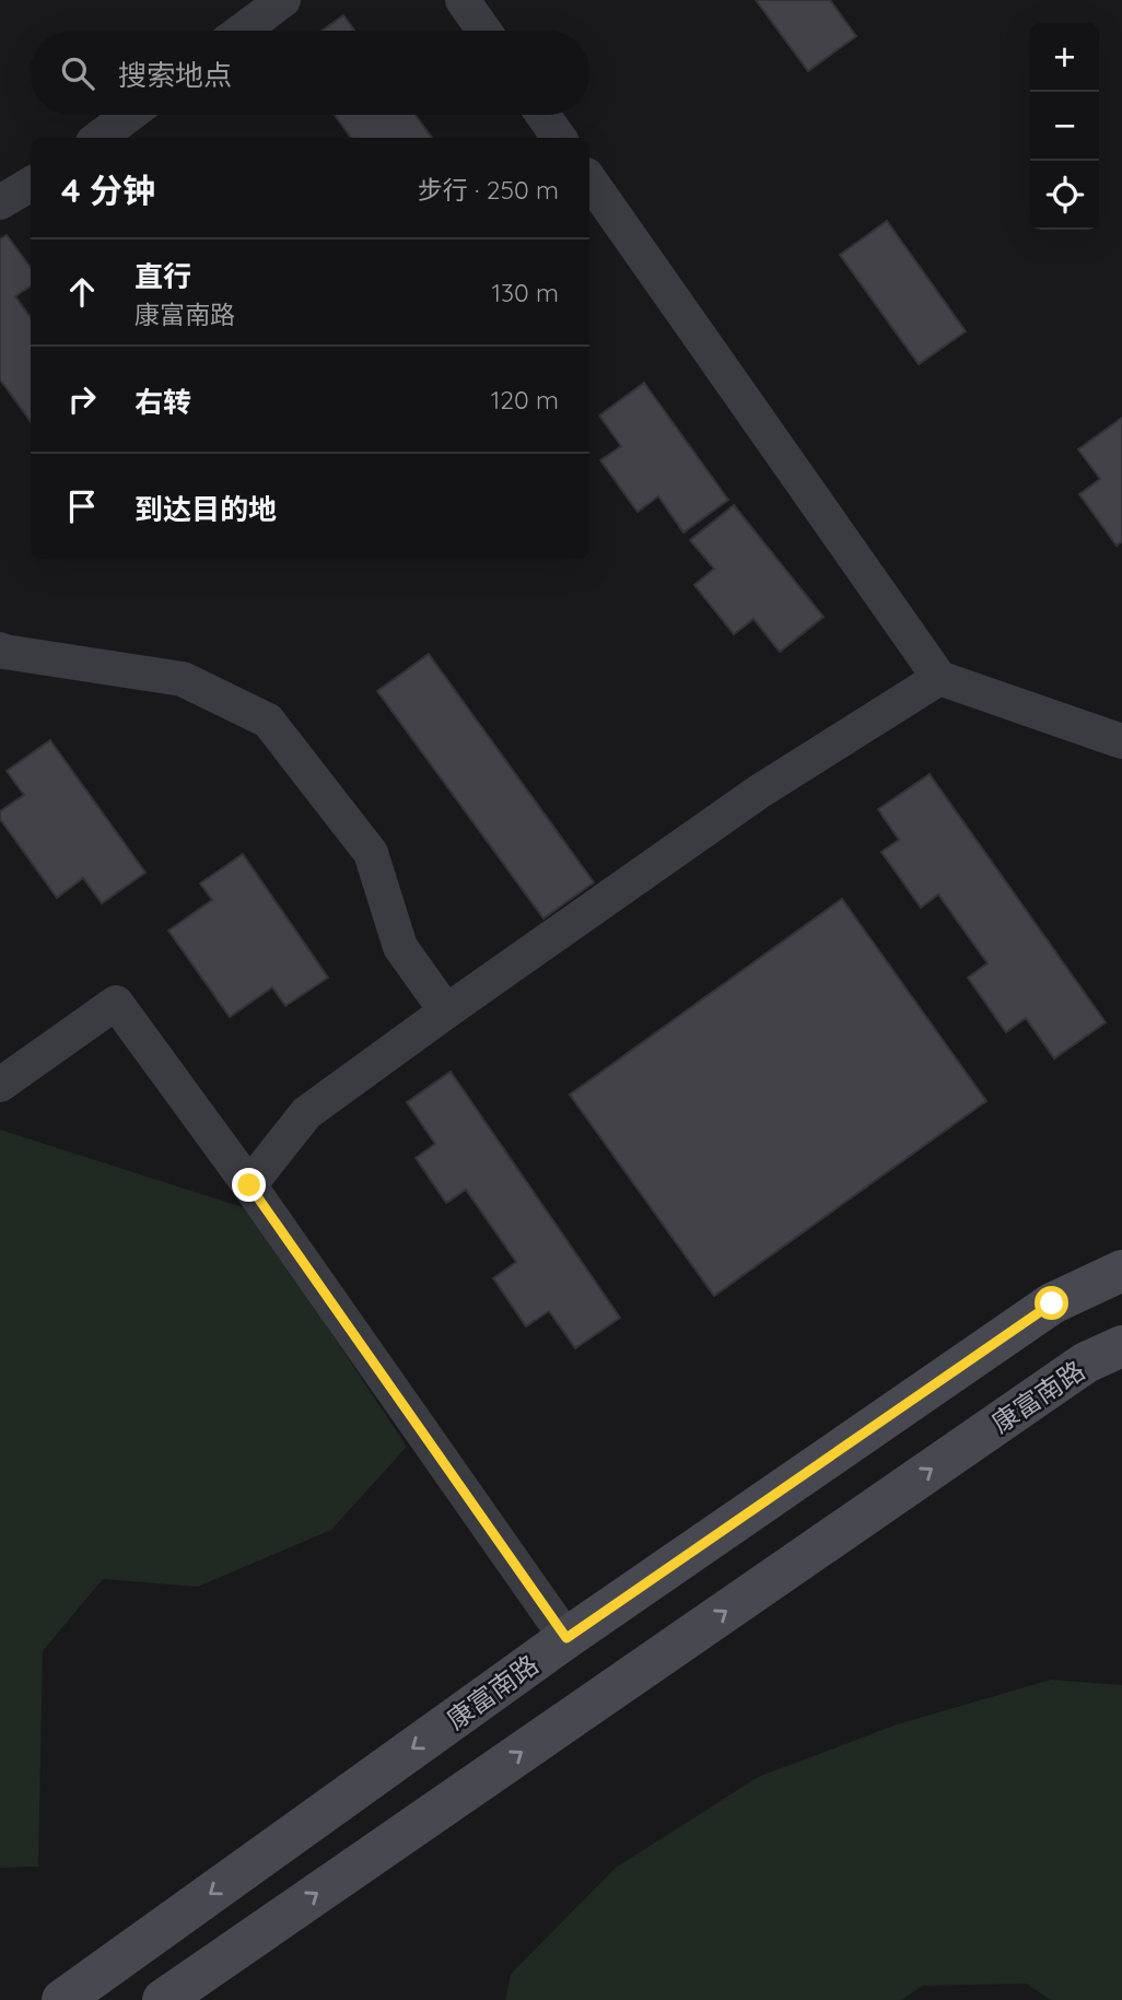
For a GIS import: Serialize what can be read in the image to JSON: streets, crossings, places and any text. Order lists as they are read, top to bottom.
{
  "streets": {
    "main road": ["康富南路"]
  },
  "page": {
    "map_buttons": ["+", "−"],
    "search": "搜索地点",
    "heading": ["4 分钟", "步行 · 250 m"],
    "list": [
      ["直行", "康富南路", "130 m"],
      ["右转", "120 m"],
      "到达目的地"
    ]
  }
}
